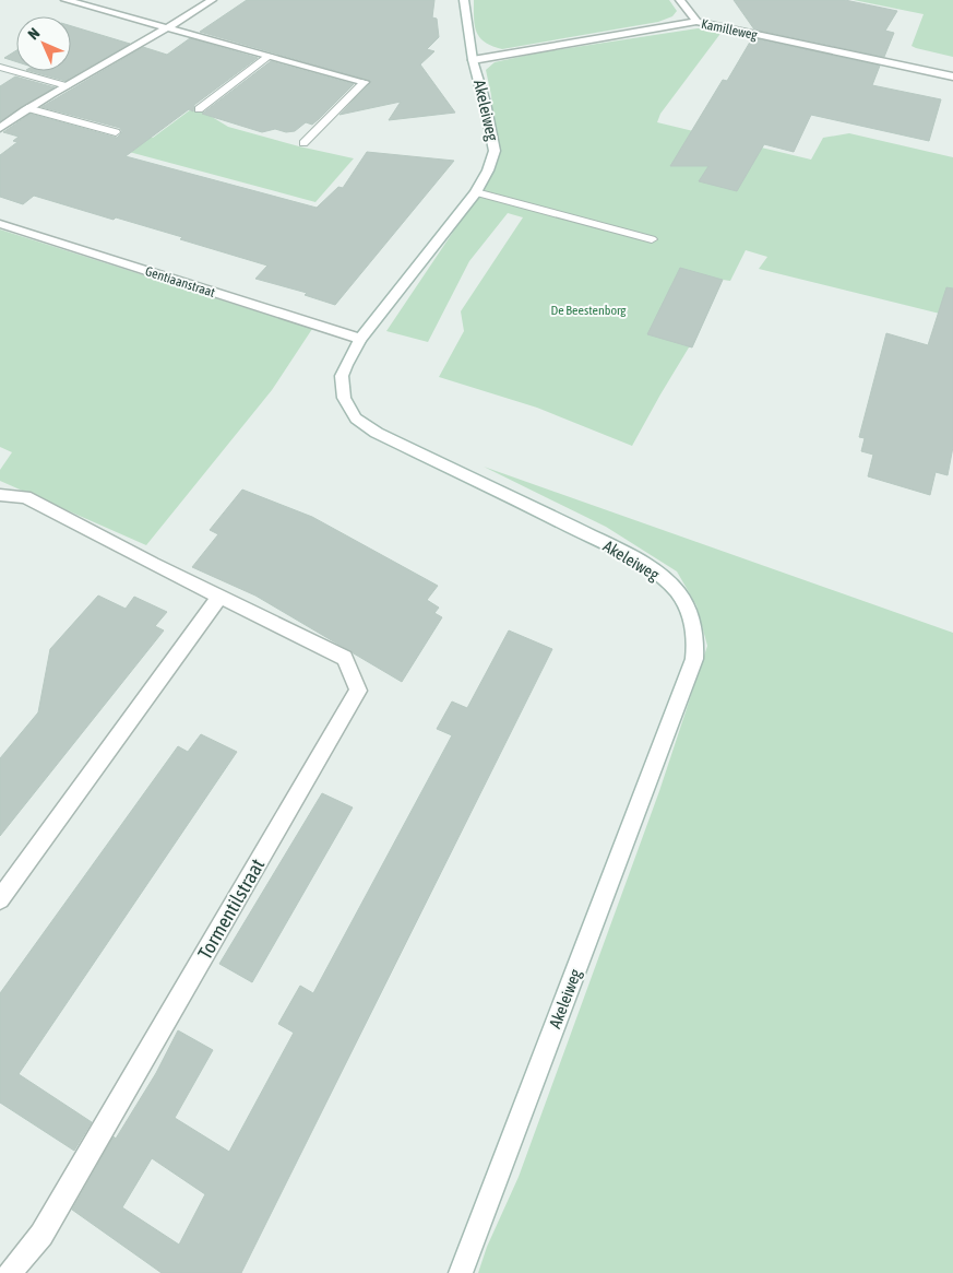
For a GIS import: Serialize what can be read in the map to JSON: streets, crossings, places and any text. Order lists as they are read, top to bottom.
{
  "streets": {
    "street": [
      "Kamilleweg",
      "Akeleiweg",
      "Gentiaanstraat",
      "Tormentilstraat"
    ]
  },
  "crossings": [
    ["Kamilleweg", "Akeleiweg"],
    ["Akeleiweg", "Gentiaanstraat"]
  ],
  "parks": ["De Beestenborg"],
  "north": "top left"
}
